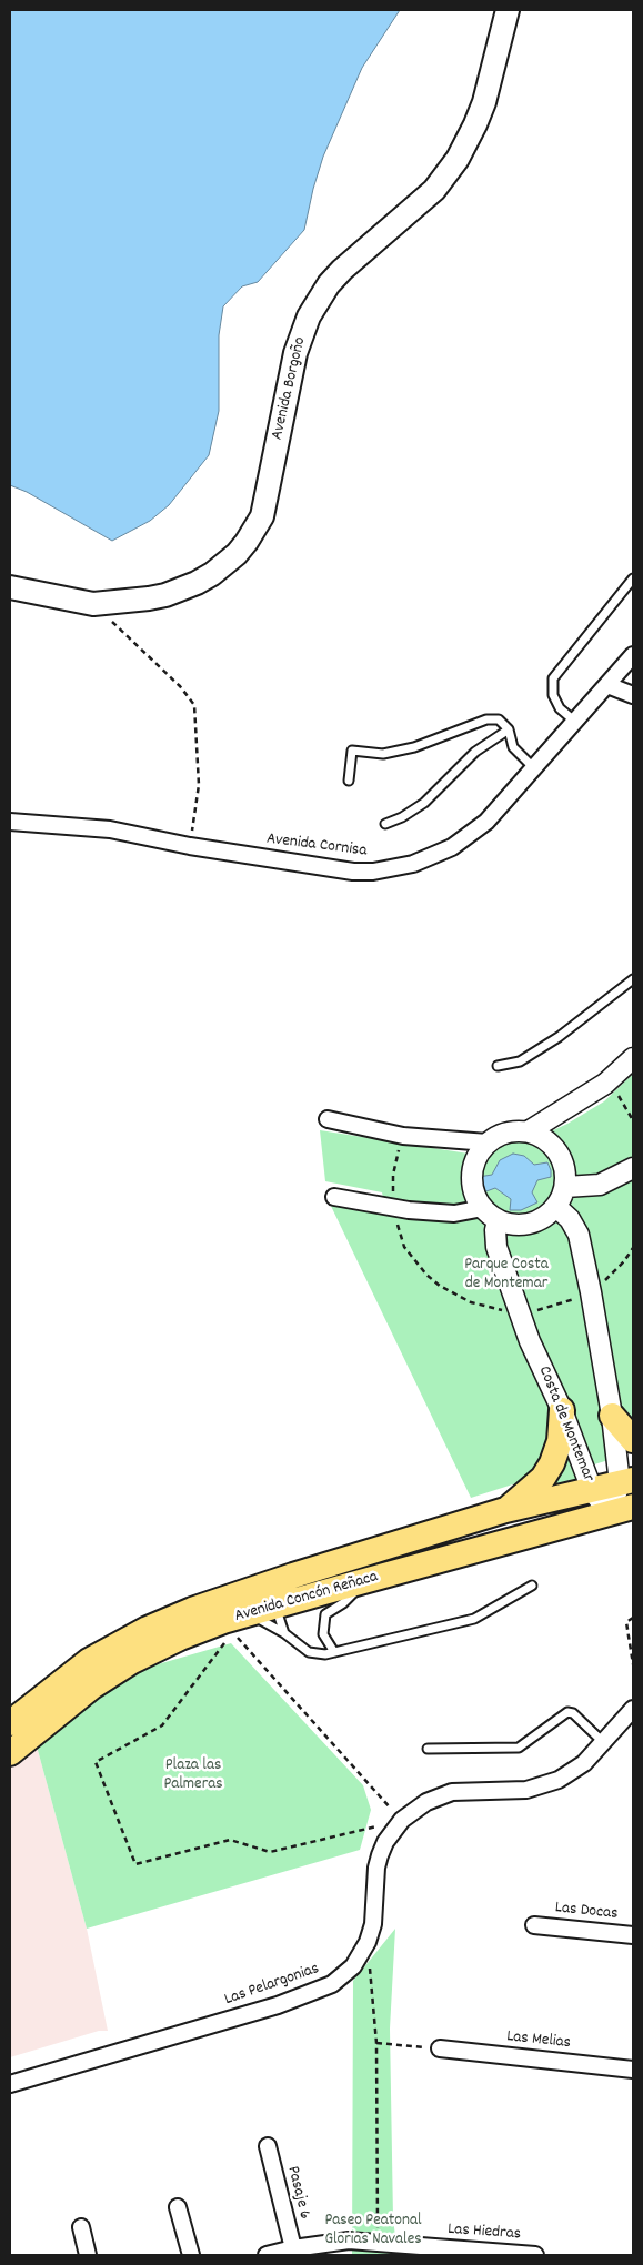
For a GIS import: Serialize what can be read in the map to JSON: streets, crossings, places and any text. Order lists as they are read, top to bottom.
{
  "streets": {
    "main road": ["Avenida Borgoño", "Avenida Concón Reñaca"],
    "street": [
      "Avenida Cornisa",
      "Costa de Montemar",
      "Las Docas",
      "Las Pelargonias",
      "Las Melias",
      "Pasaje 6",
      "Las Hiedras"
    ]
  },
  "crossings": [
    ["Costa de Montemar", "Avenida Concón Reñaca"],
    ["Pasaje 6", "Las Hiedras"]
  ],
  "parks": ["Parque Costa de Montemar", "Plaza las Palmeras", "Paseo Peatonal Glorias Navales"]
}
